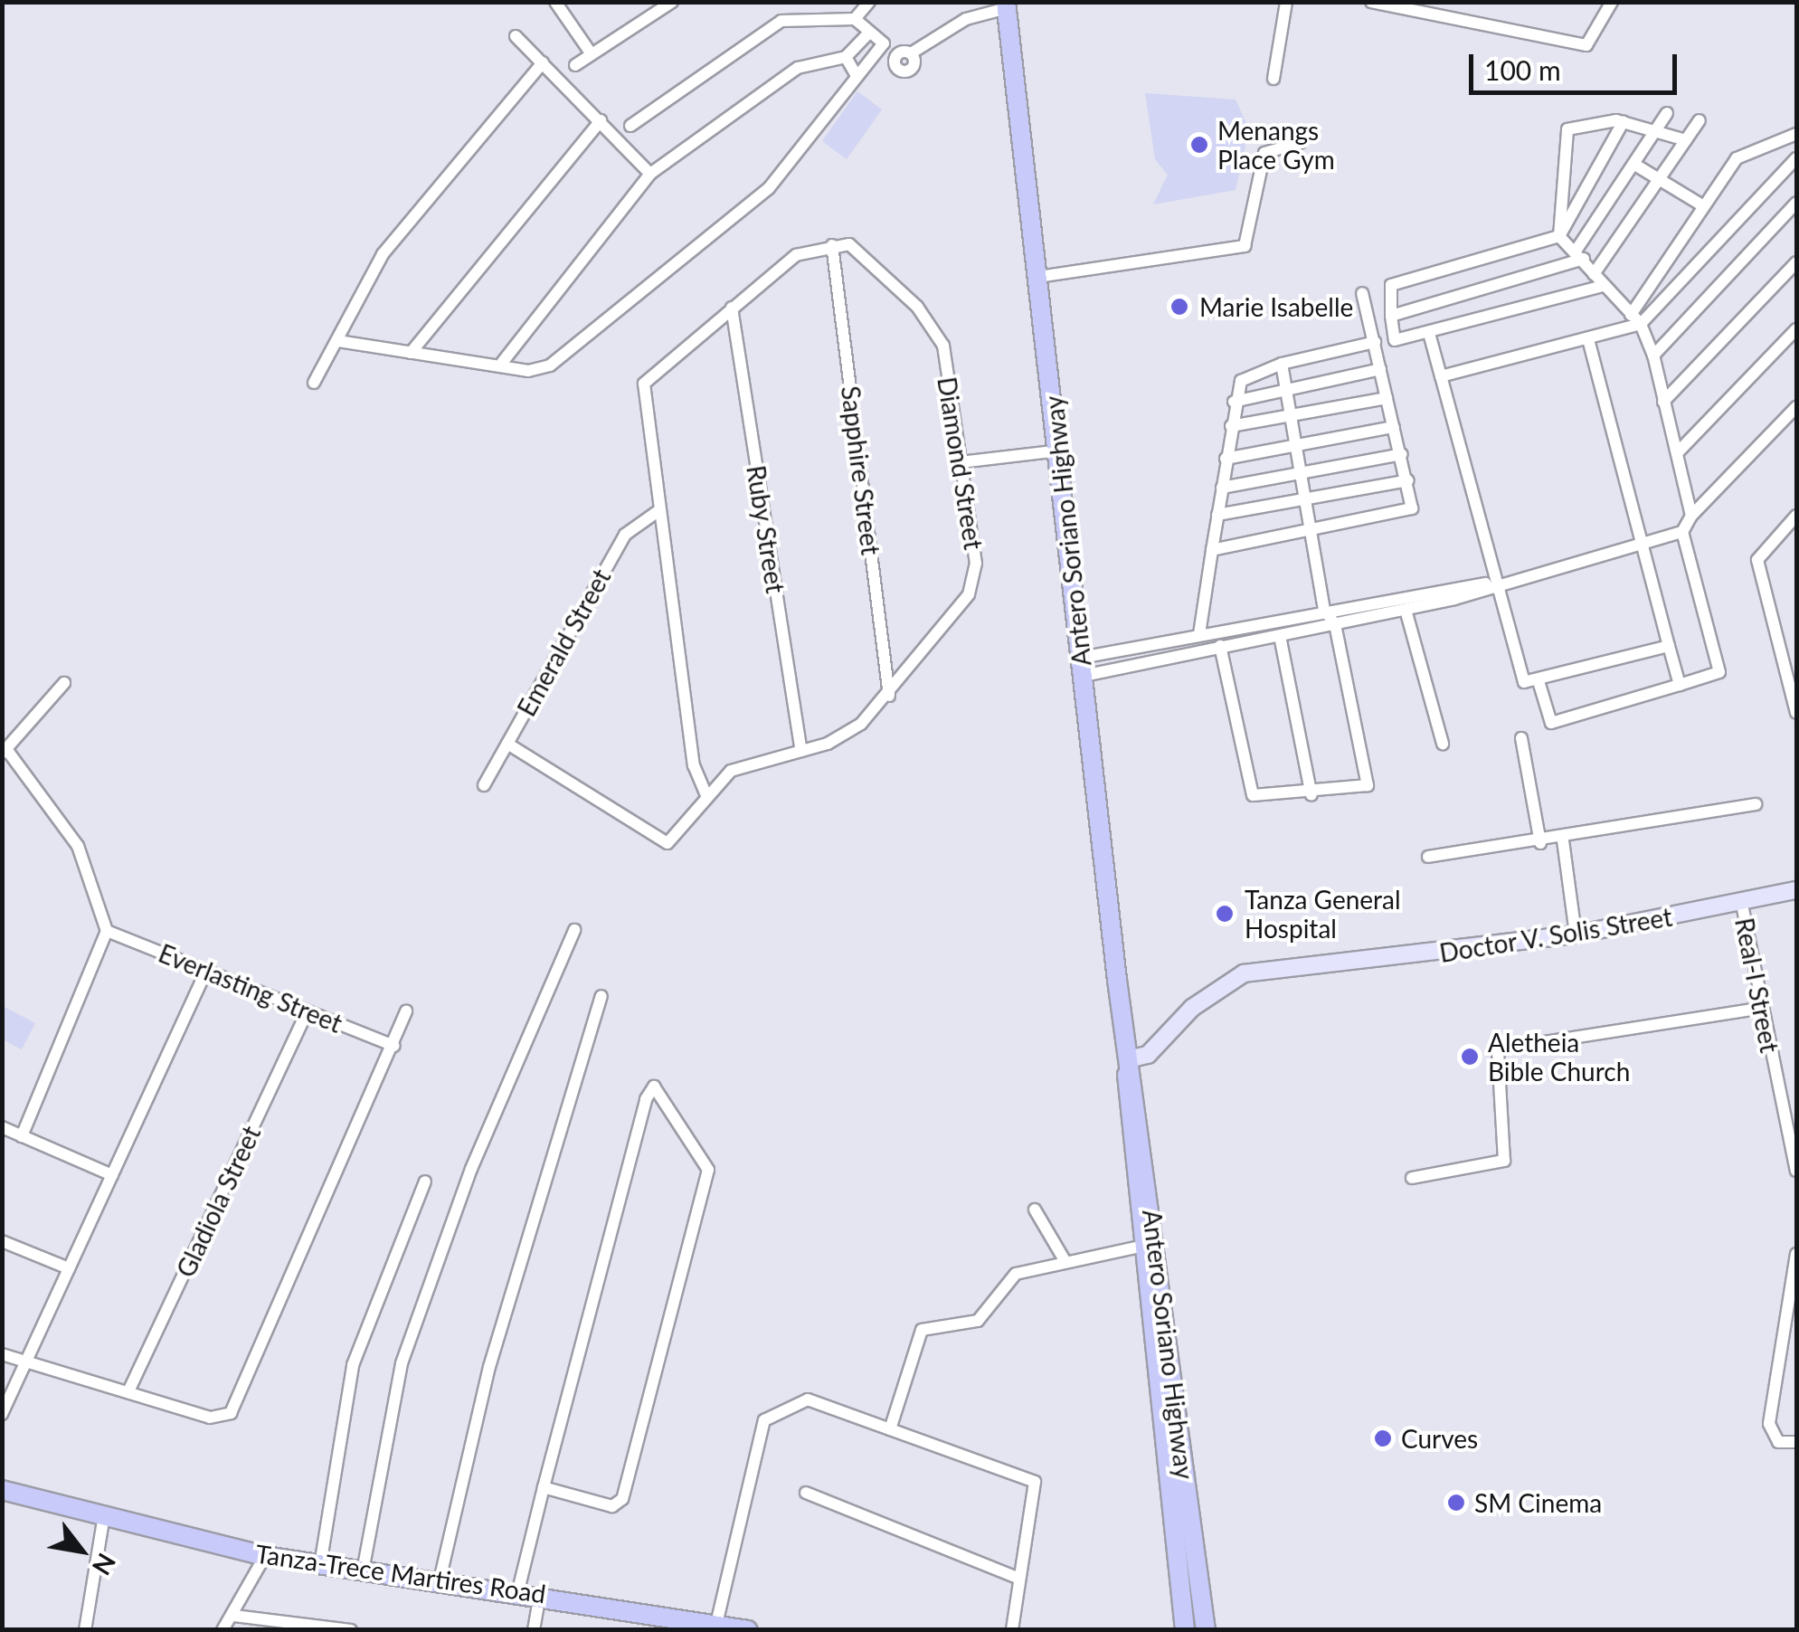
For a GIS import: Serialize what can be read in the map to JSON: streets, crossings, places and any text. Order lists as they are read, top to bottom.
{
  "streets": {
    "main road": ["Antero Soriano Highway", "Tanza-Trece Martires Road"],
    "street": [
      "Diamond Street",
      "Sapphire Street",
      "Ruby Street",
      "Emerald Street",
      "Doctor V. Solis Street",
      "Real-I Street",
      "Everlasting Street",
      "Gladiola Street"
    ]
  },
  "crossings": [
    ["Diamond Street", "Sapphire Street"],
    ["Diamond Street", "Ruby Street"],
    ["Diamond Street", "Emerald Street"],
    ["Antero Soriano Highway", "Doctor V. Solis Street"],
    ["Doctor V. Solis Street", "Real-I Street"],
    ["Everlasting Street", "Gladiola Street"]
  ],
  "places": [
    "Menangs Place Gym",
    "Marie Isabelle",
    "Tanza General Hospital",
    "Aletheia Bible Church",
    "Curves",
    "SM Cinema"
  ],
  "scale_bar": "100 m",
  "north": "bottom right"
}
